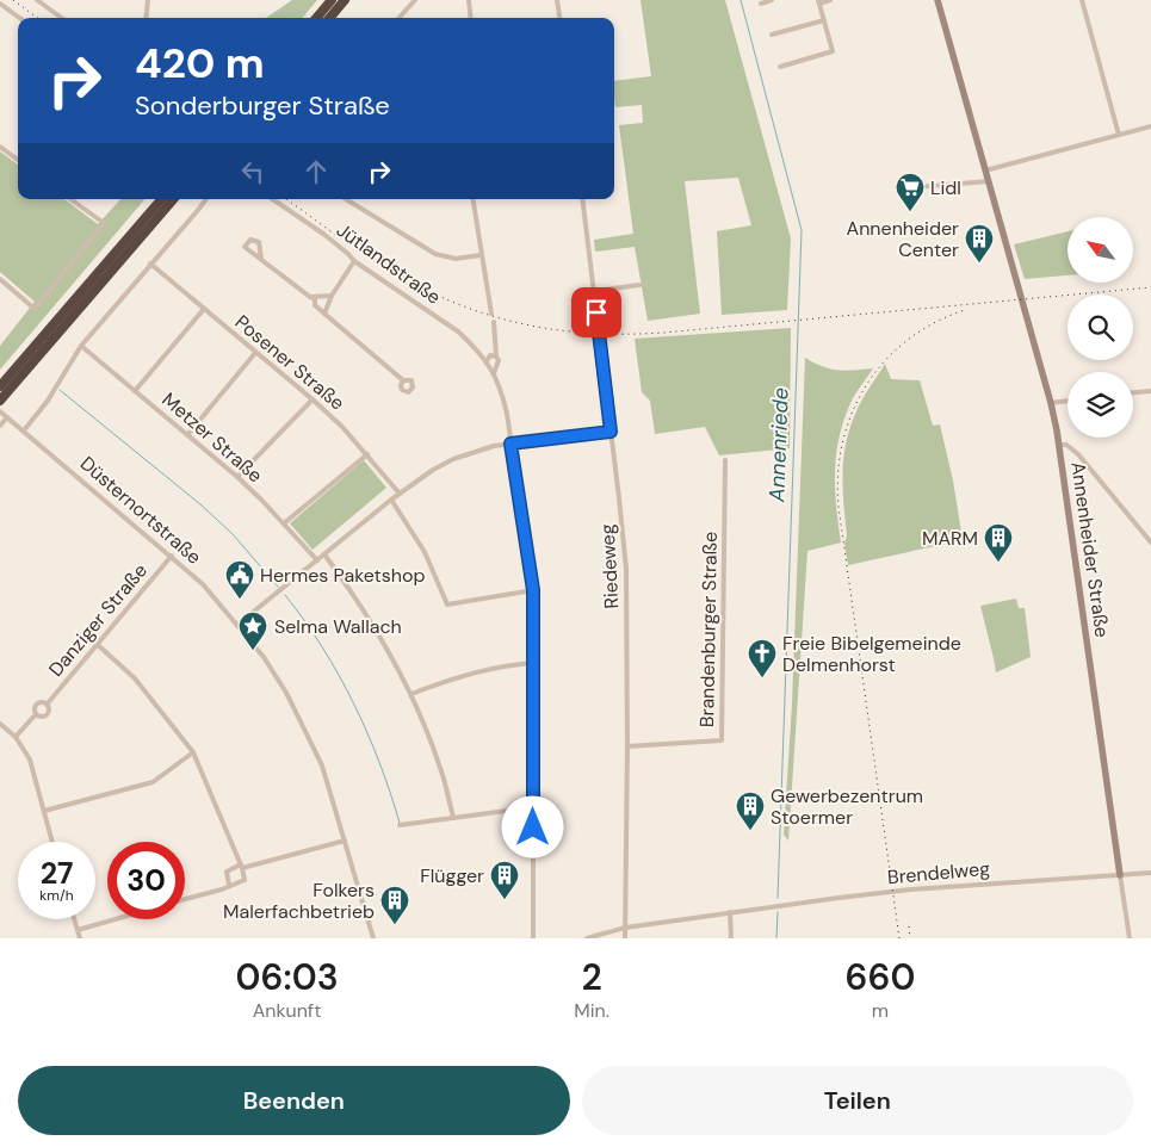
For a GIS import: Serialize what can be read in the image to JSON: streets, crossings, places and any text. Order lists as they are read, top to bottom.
{
  "streets": {
    "street": [
      "Jütlandstraße",
      "Posener Straße",
      "Metzer Straße",
      "Düsternortstraße",
      "Annenheider Straße",
      "Riedeweg",
      "Danziger Straße",
      "Brandenburger Straße",
      "Brendelweg"
    ]
  },
  "crossings": [
    ["Düsternortstraße", "Danziger Straße"],
    ["Annenheider Straße", "Brendelweg"],
    ["Riedeweg", "Brandenburger Straße"],
    ["Riedeweg", "Brendelweg"]
  ],
  "water": ["Annenriede"],
  "places": {
    "supermarket": ["Lidl"],
    "building": [
      "Annenheider Center",
      "MARM",
      "Gewerbezentrum Stoermer",
      "Flügger",
      "Folkers Malerfachbetrieb"
    ],
    "public building": ["Hermes Paketshop"],
    "place": ["Selma Wallach"],
    "church": ["Freie Bibelgemeinde Delmenhorst"]
  },
  "north": "top left",
  "page": {
    "turn": ["420 m", "Sonderburger Straße"],
    "speed": "27 km/h",
    "limit": "30",
    "eta": [
      "06:03",
      "Ankunft",
      "2",
      "Min.",
      "660",
      "m"
    ],
    "buttons": ["Beenden", "Teilen"]
  }
}
